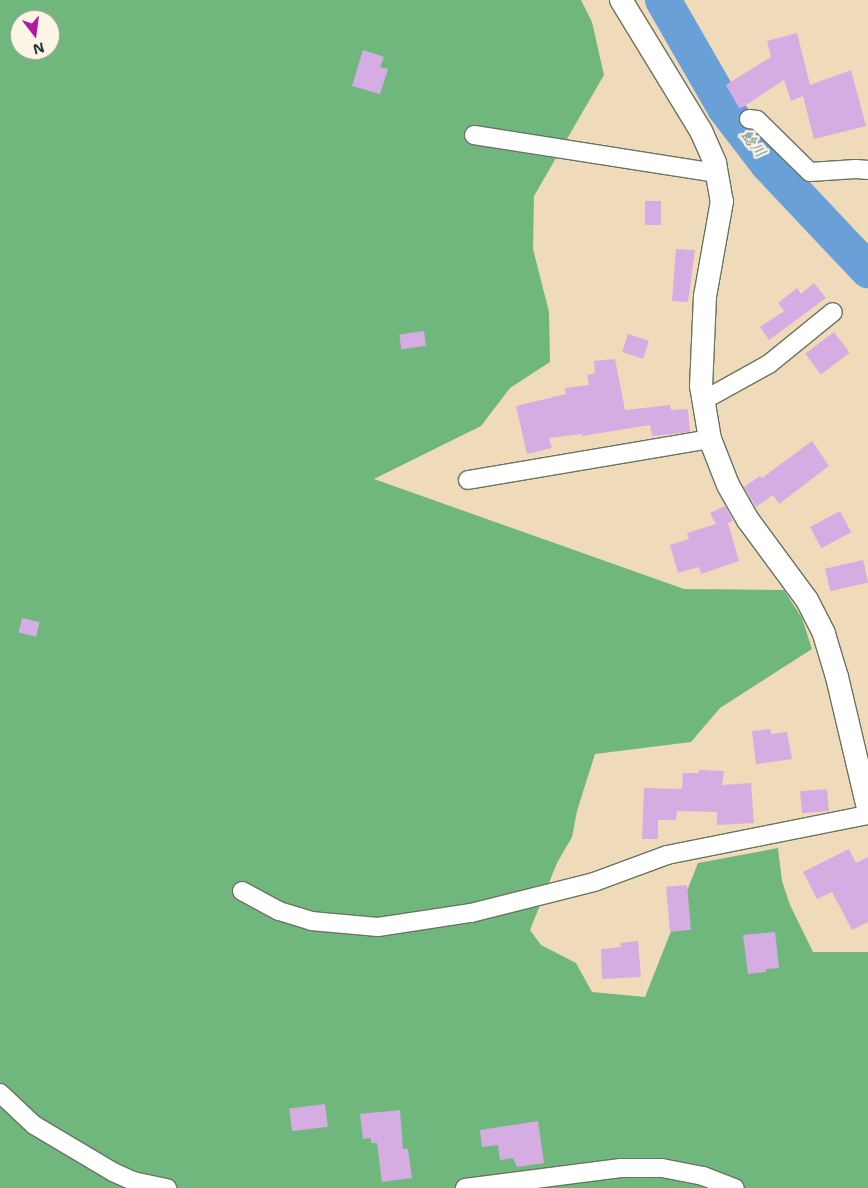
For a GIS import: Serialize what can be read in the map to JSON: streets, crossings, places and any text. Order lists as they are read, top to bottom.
{
  "water": ["鯰川"],
  "north": "bottom"
}
